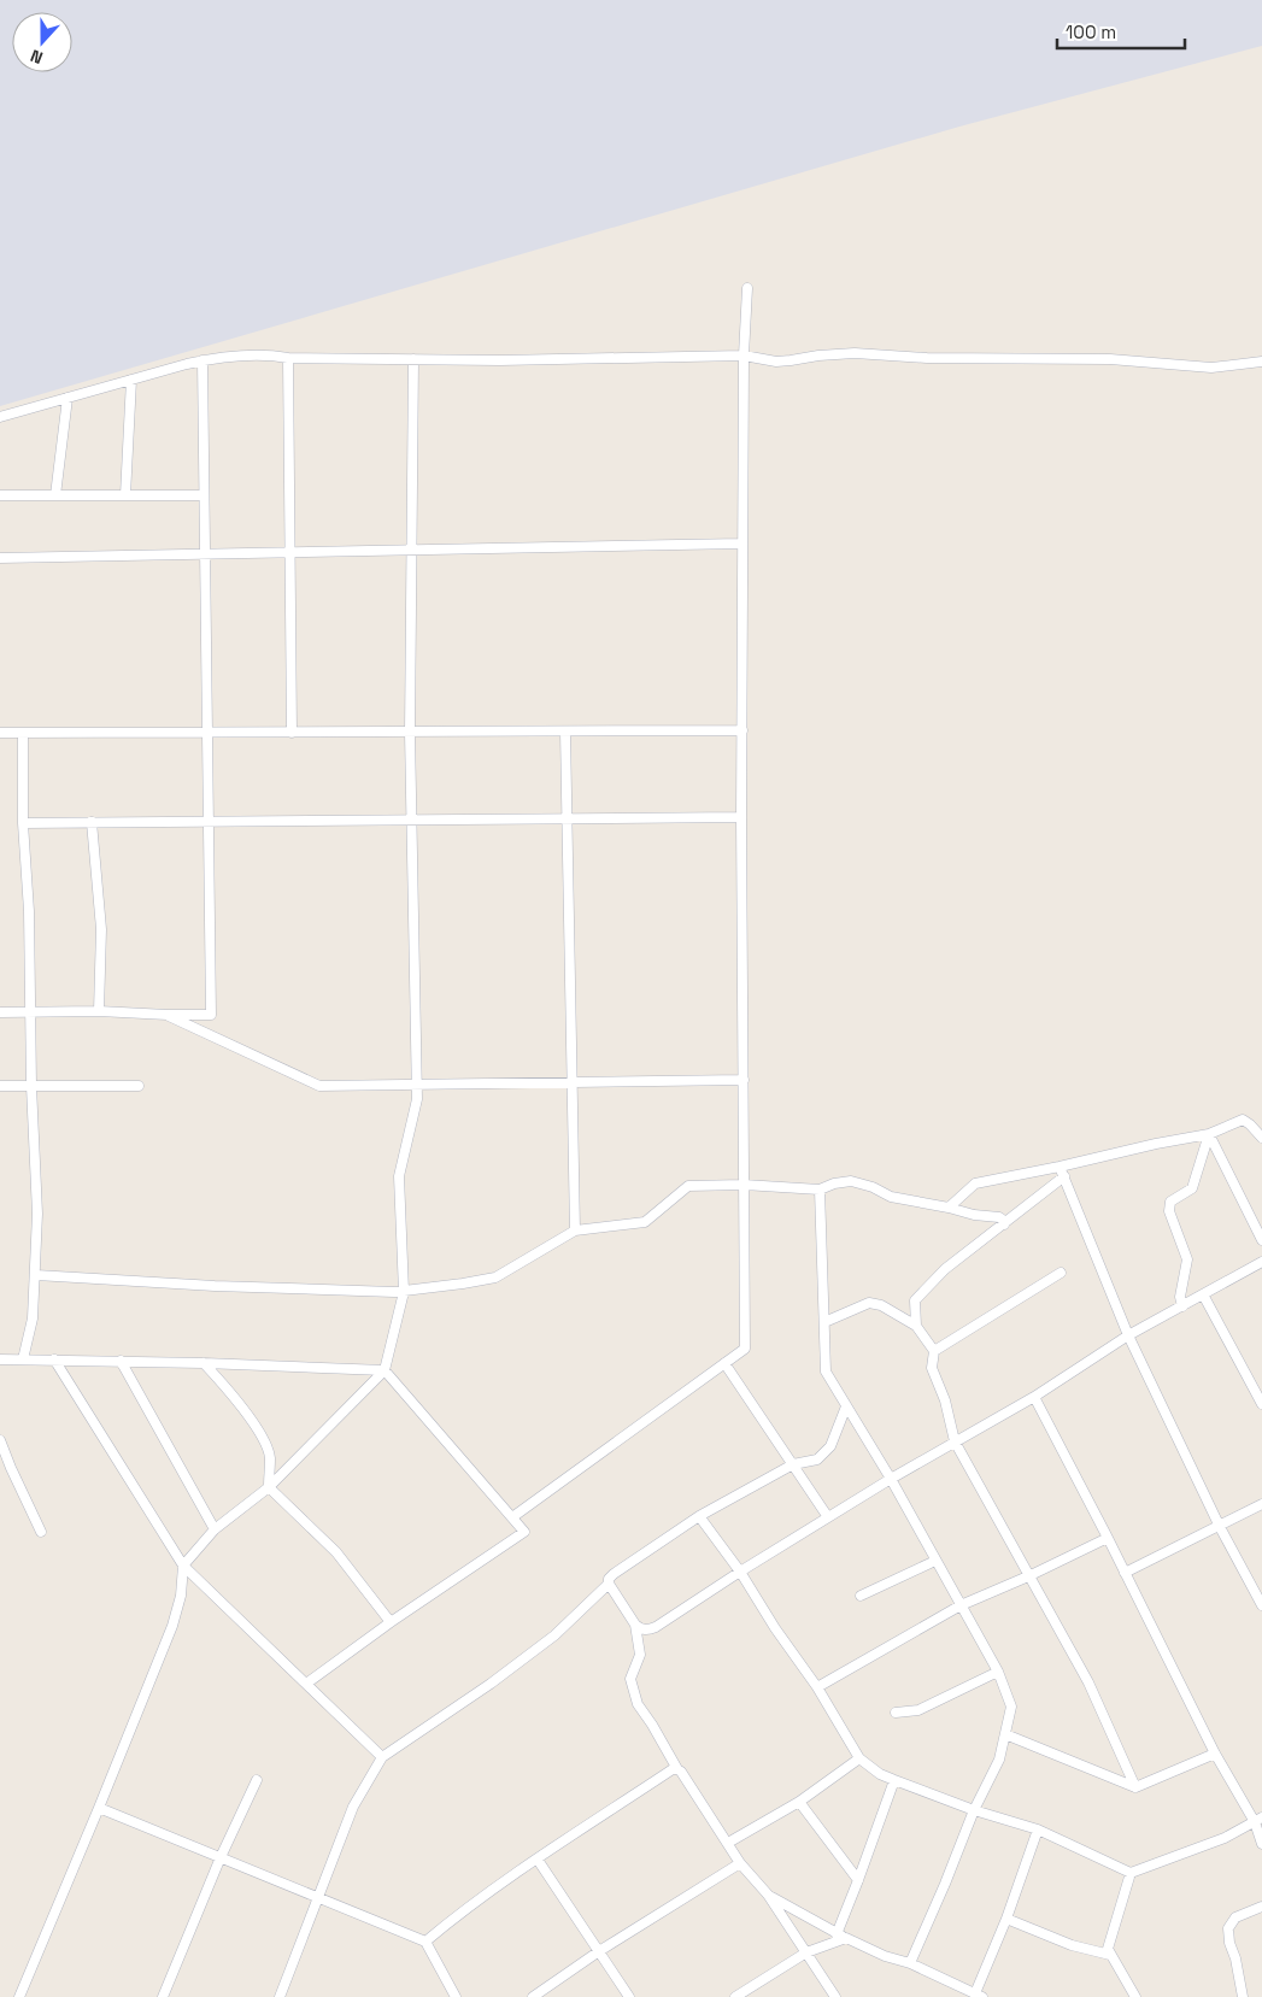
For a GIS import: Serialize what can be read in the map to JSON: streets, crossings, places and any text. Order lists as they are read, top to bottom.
{
  "scale_bar": "100 m",
  "north": "bottom"
}
